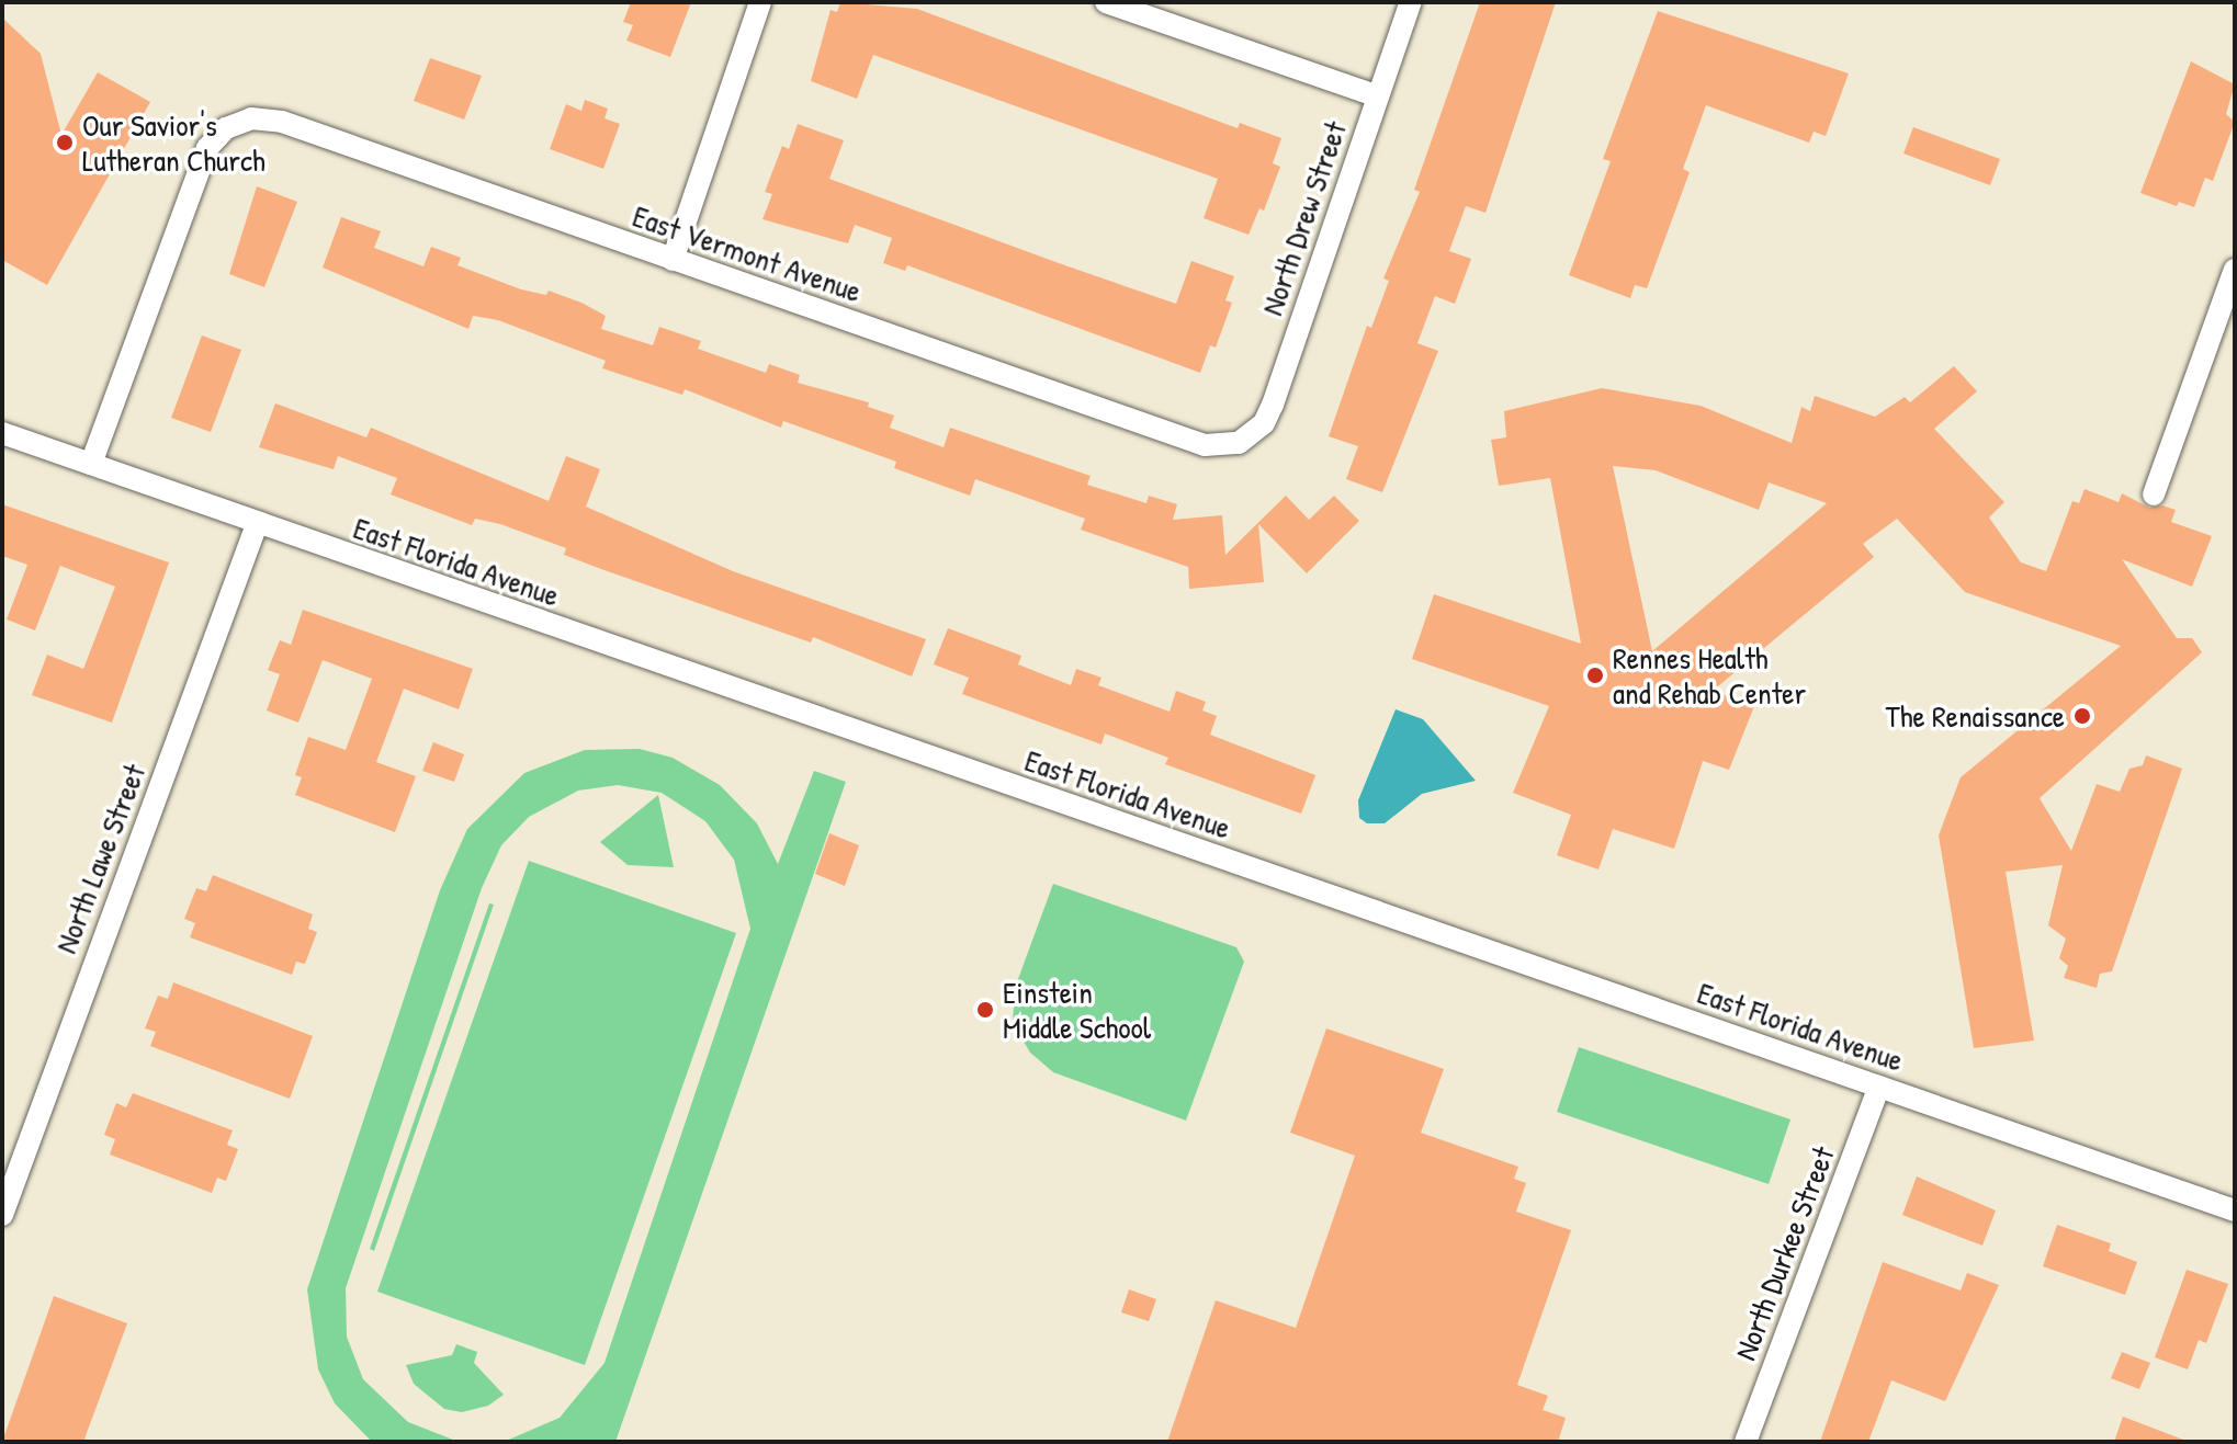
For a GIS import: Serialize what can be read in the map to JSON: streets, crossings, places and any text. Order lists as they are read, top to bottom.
{
  "streets": {
    "street": [
      "North Drew Street",
      "East Vermont Avenue",
      "East Florida Avenue",
      "North Lawe Street",
      "North Durkee Street"
    ]
  },
  "crossings": [
    ["North Drew Street", "East Vermont Avenue"],
    ["East Vermont Avenue", "East Florida Avenue"],
    ["East Florida Avenue", "North Lawe Street"],
    ["East Florida Avenue", "North Durkee Street"]
  ],
  "places": [
    "Our Savior's Lutheran Church",
    "Rennes Health and Rehab Center",
    "The Renaissance",
    "Einstein Middle School"
  ]
}
